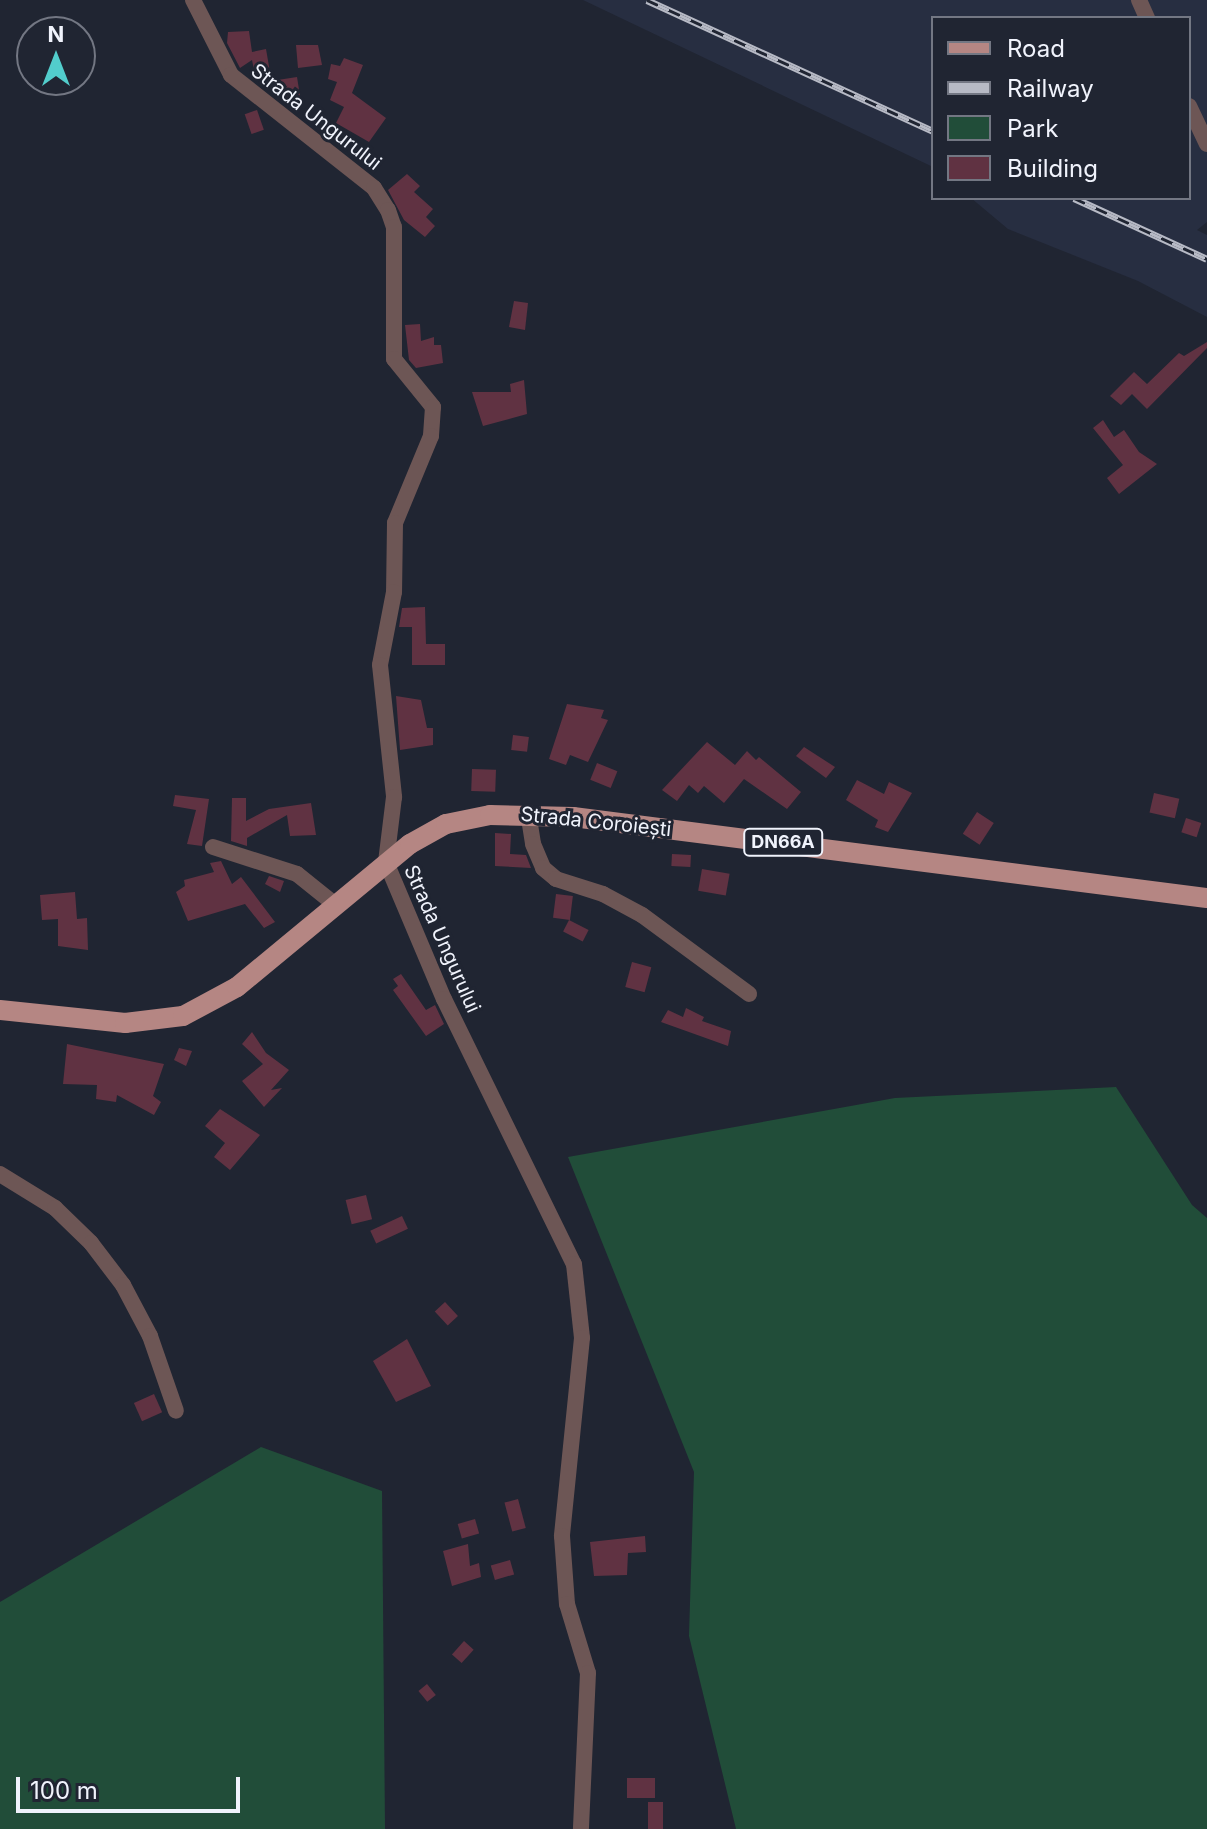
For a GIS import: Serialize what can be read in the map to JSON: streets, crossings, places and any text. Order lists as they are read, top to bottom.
{
  "streets": {
    "main road": ["Strada Coroiești", "DN66A"],
    "street": ["Strada Ungurului"]
  },
  "crossings": [
    ["Strada Ungurului", "Strada Coroiești"]
  ],
  "legend": [
    "Road",
    "Railway",
    "Park",
    "Building"
  ],
  "scale_bar": "100 m",
  "north": "top"
}
